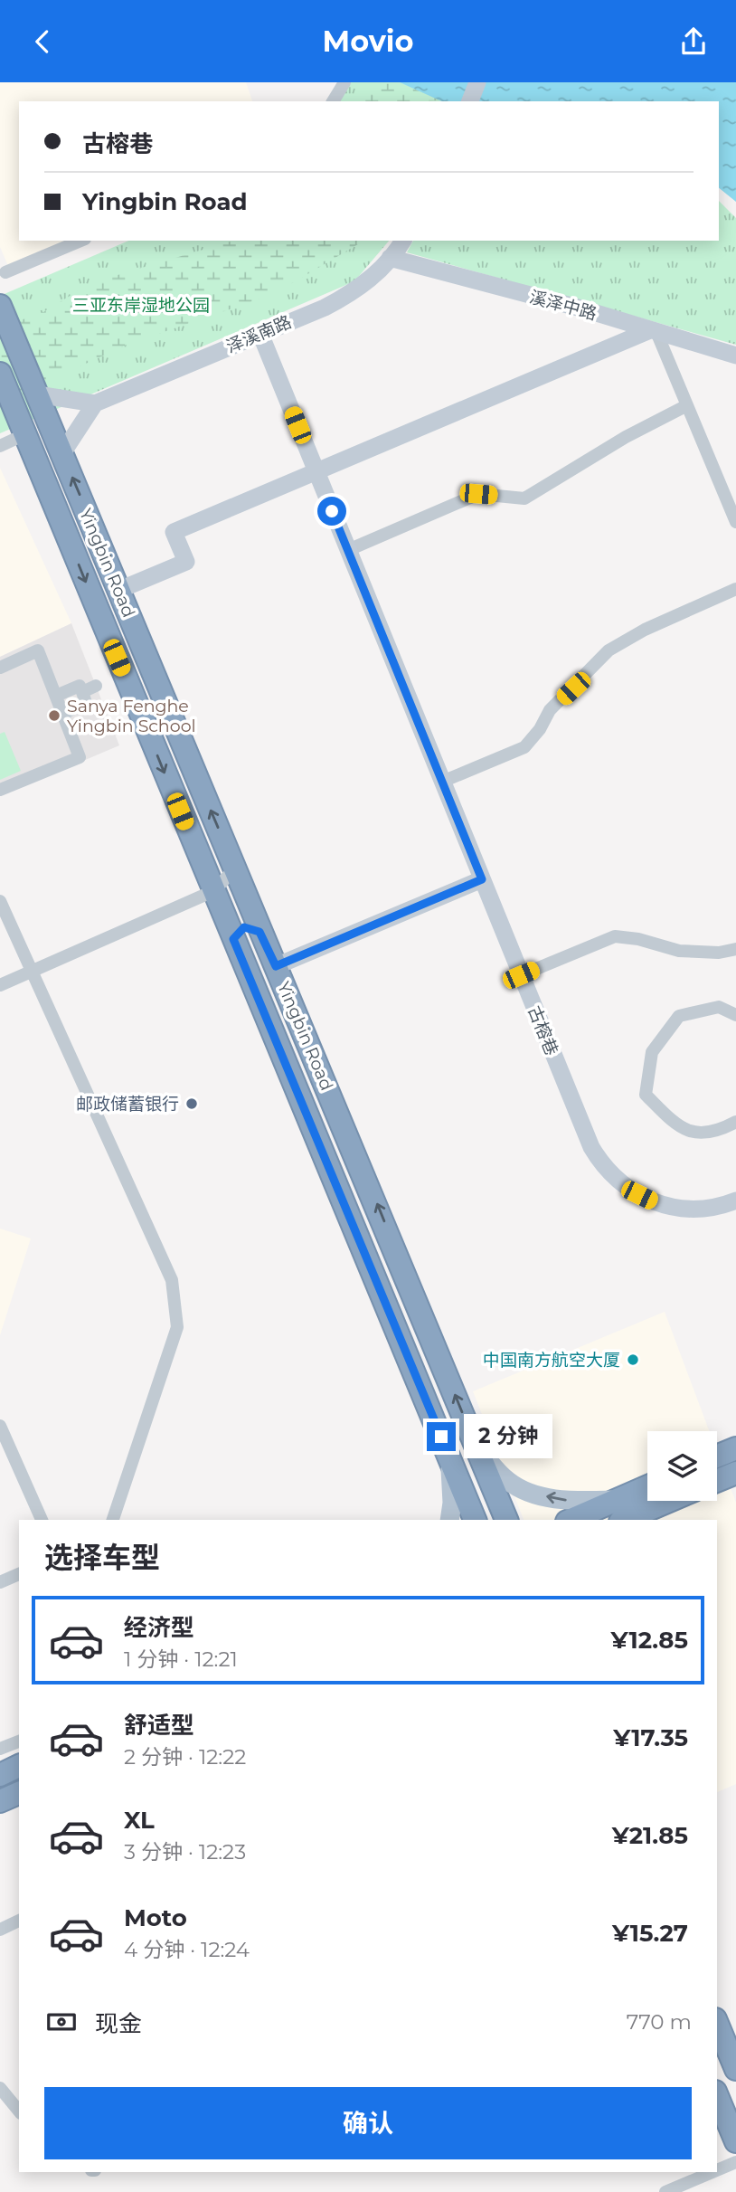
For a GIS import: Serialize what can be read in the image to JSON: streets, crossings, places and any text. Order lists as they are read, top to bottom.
{
  "streets": {
    "highway": ["Yingbin Road"],
    "street": ["溪泽中路", "泽溪南路", "古榕巷"]
  },
  "crossings": [
    ["溪泽中路", "泽溪南路"],
    ["泽溪南路", "古榕巷"]
  ],
  "parks": ["三亚东岸湿地公园"],
  "places": ["Sanya Fenghe Yingbin School", "邮政储蓄银行", "中国南方航空大厦"],
  "page": {
    "header": "Movio",
    "banner": ["古榕巷", "Yingbin Road"],
    "bubble": "2 分钟",
    "heading": "选择车型",
    "list": [
      {
        "name": "经济型",
        "note": "1 分钟 · 12:21",
        "value": "¥12.85"
      },
      {
        "name": "舒适型",
        "note": "2 分钟 · 12:22",
        "value": "¥17.35"
      },
      {
        "name": "XL",
        "note": "3 分钟 · 12:23",
        "value": "¥21.85"
      },
      {
        "name": "Moto",
        "note": "4 分钟 · 12:24",
        "value": "¥15.27"
      }
    ],
    "pay": ["现金", "770 m"],
    "buttons": "确认"
  }
}
